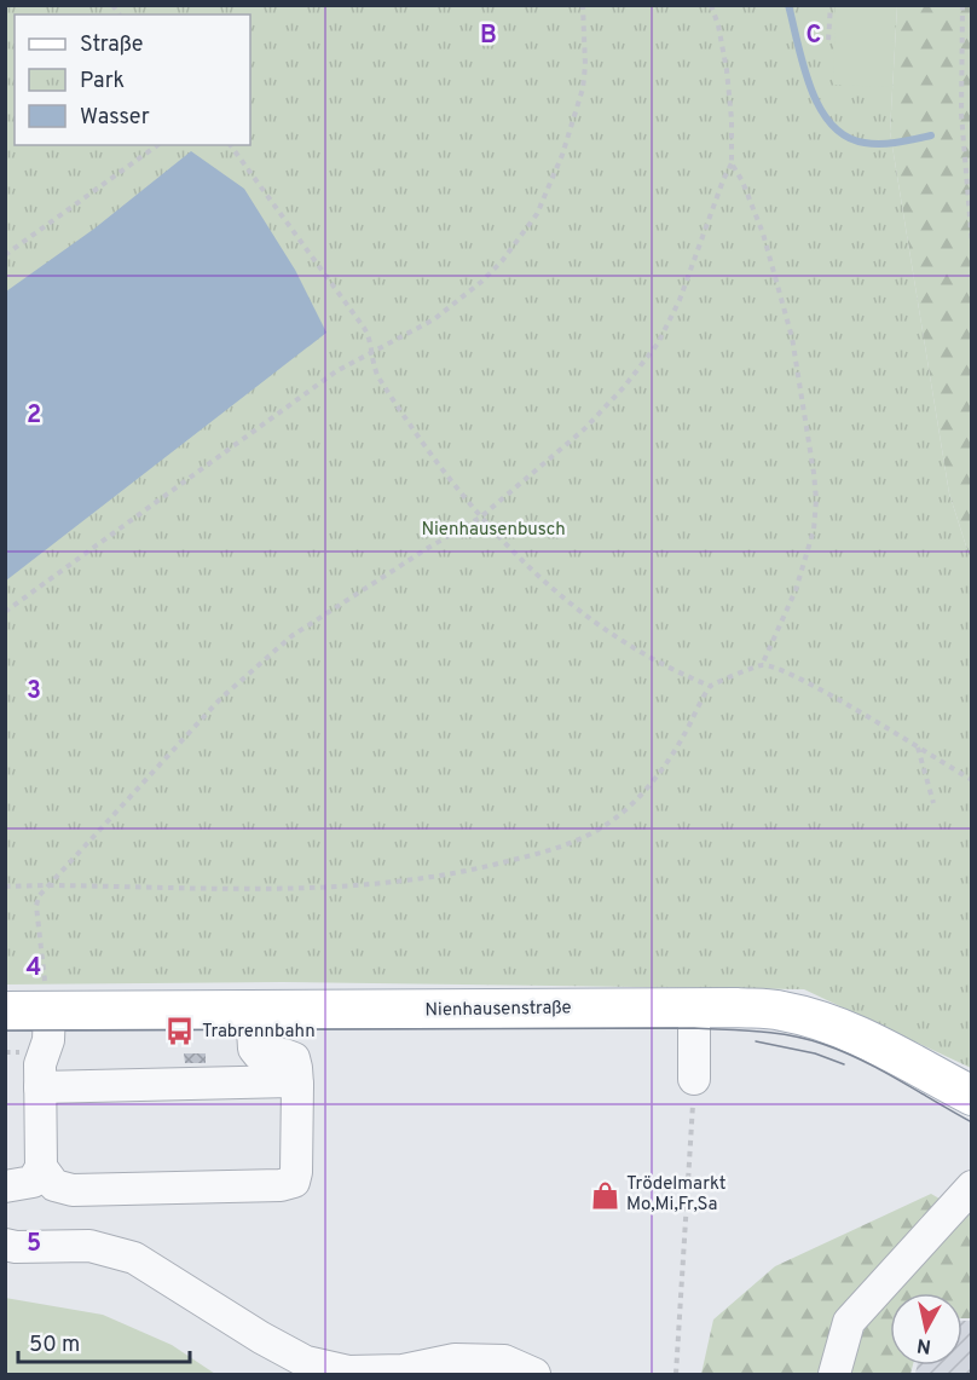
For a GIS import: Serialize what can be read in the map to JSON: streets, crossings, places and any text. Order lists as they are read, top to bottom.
{
  "streets": {
    "main road": ["Nienhausenstraße"]
  },
  "parks": ["Nienhausenbusch"],
  "places": {
    "bus stop": ["Trabrennbahn"],
    "shop": ["Trödelmarkt Mo,Mi,Fr,Sa"]
  },
  "legend": ["Straße", "Park", "Wasser"],
  "scale_bar": "50 m",
  "north": "bottom",
  "grid": {
    "columns": ["B", "C"],
    "rows": [
      "2",
      "3",
      "4",
      "5"
    ]
  }
}
